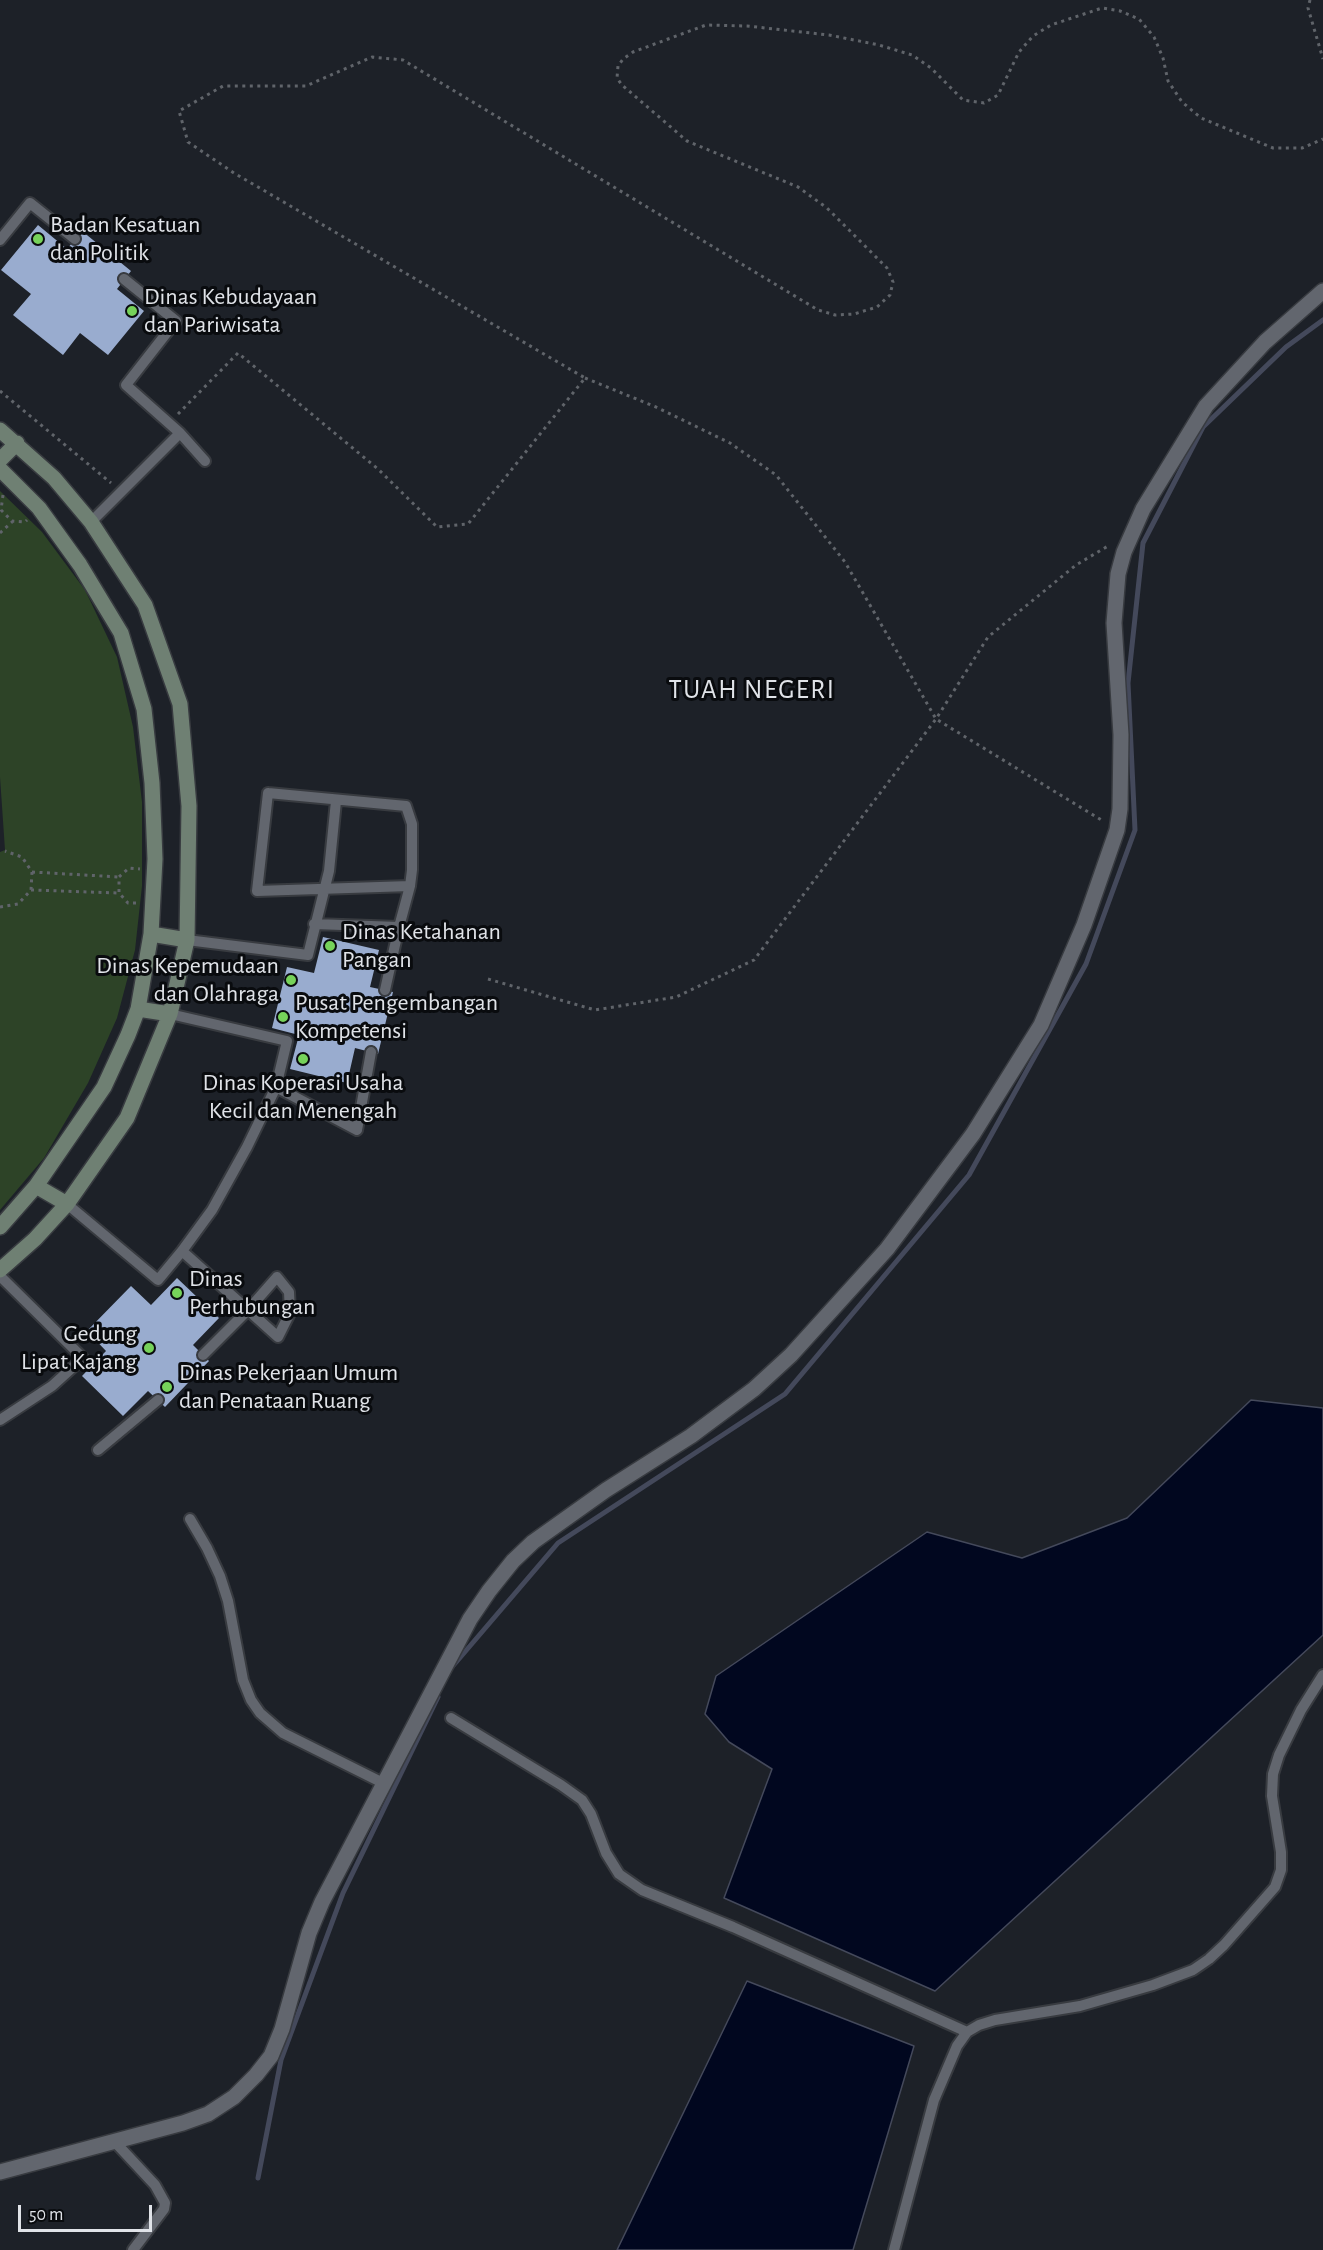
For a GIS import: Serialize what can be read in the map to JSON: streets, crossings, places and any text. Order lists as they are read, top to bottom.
{
  "districts": ["TUAH NEGERI"],
  "places": [
    "Badan Kesatuan dan Politik",
    "Dinas Kebudayaan dan Pariwisata",
    "Dinas Ketahanan Pangan",
    "Dinas Kepemudaan dan Olahraga",
    "Pusat Pengembangan Kompetensi",
    "Dinas Koperasi Usaha Kecil dan Menengah",
    "Dinas Perhubungan",
    "Gedung Lipat Kajang",
    "Dinas Pekerjaan Umum dan Penataan Ruang"
  ],
  "scale_bar": "50 m"
}
